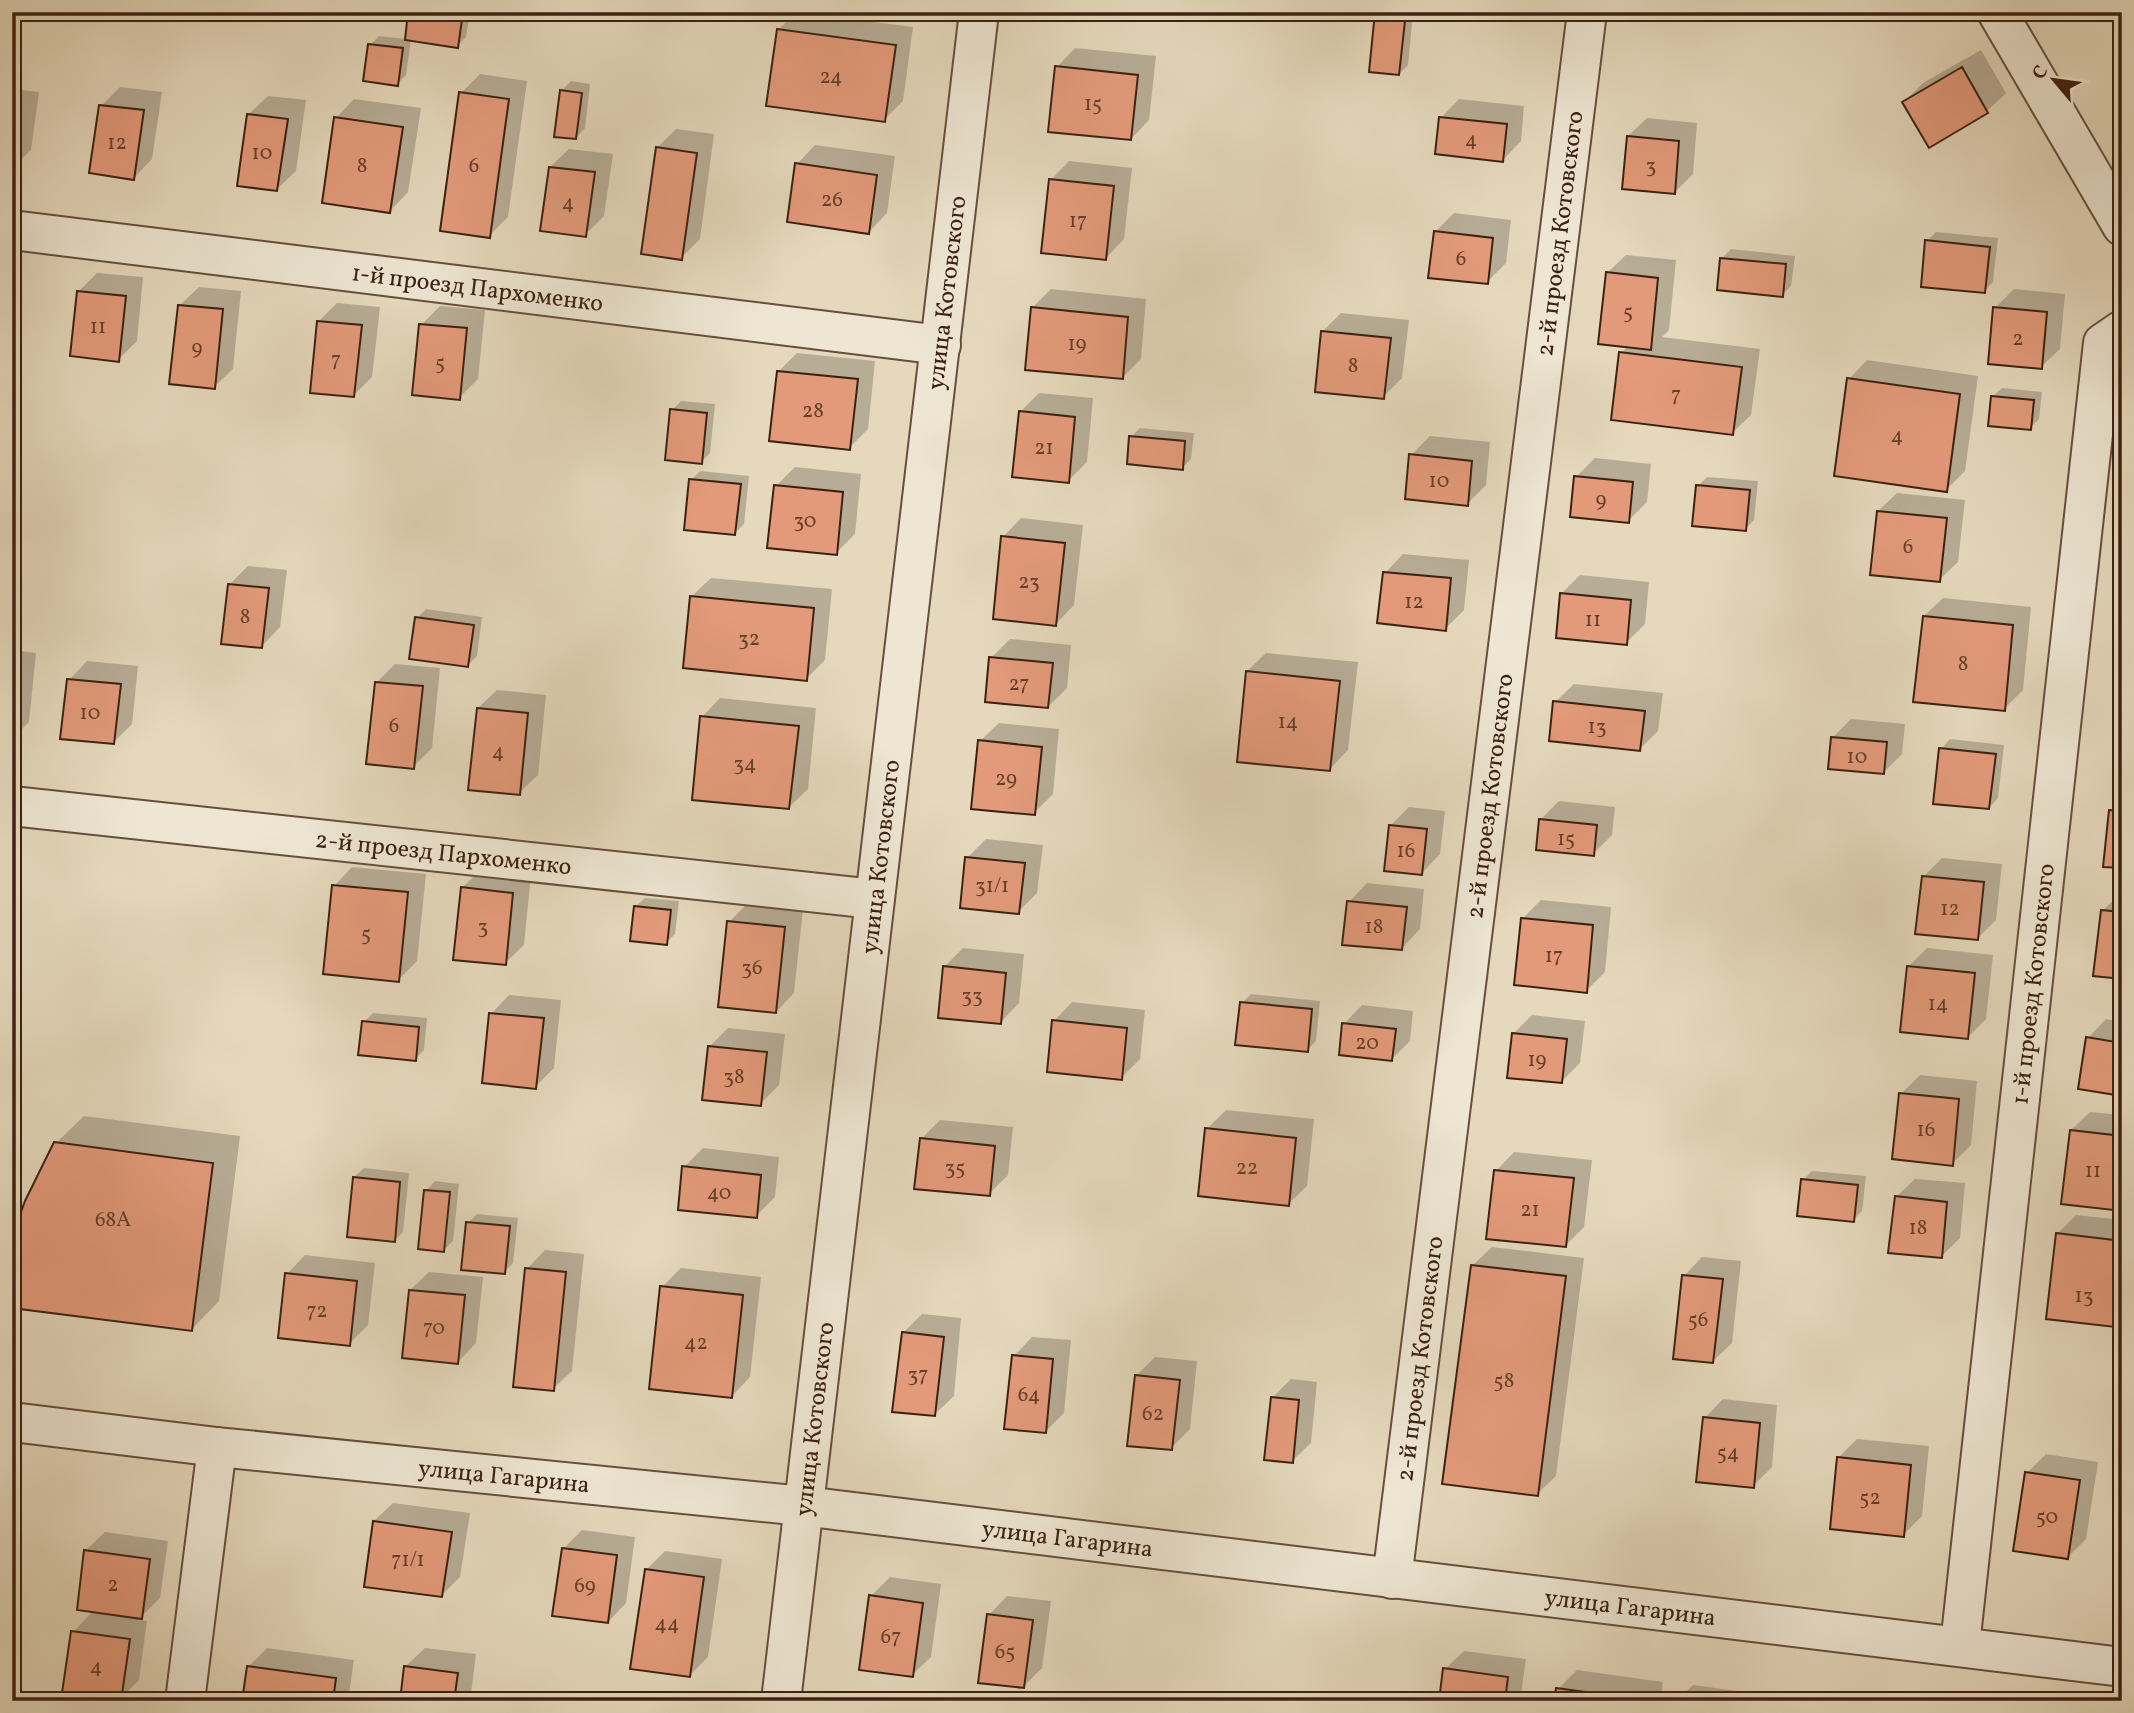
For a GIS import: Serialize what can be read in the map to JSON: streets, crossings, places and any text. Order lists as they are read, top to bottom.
{
  "streets": {
    "street": [
      "2-й проезд Котовского",
      "1-й проезд Пархоменко",
      "улица Котовского",
      "2-й проезд Пархоменко",
      "1-й проезд Котовского",
      "улица Гагарина"
    ]
  },
  "crossings": [
    ["2-й проезд Котовского", "улица Гагарина"],
    ["1-й проезд Пархоменко", "улица Котовского"],
    ["улица Котовского", "2-й проезд Пархоменко"],
    ["улица Котовского", "улица Гагарина"],
    ["1-й проезд Котовского", "улица Гагарина"]
  ],
  "house_numbers": [
    "24",
    "15",
    "4",
    "12",
    "10",
    "8",
    "6",
    "3",
    "26",
    "4",
    "17",
    "6",
    "5",
    "11",
    "2",
    "19",
    "9",
    "7",
    "5",
    "8",
    "7",
    "28",
    "4",
    "21",
    "10",
    "9",
    "30",
    "6",
    "23",
    "12",
    "8",
    "11",
    "32",
    "8",
    "27",
    "10",
    "14",
    "6",
    "13",
    "4",
    "10",
    "34",
    "29",
    "15",
    "16",
    "31/1",
    "12",
    "3",
    "18",
    "5",
    "17",
    "36",
    "33",
    "14",
    "20",
    "19",
    "38",
    "16",
    "35",
    "22",
    "11",
    "40",
    "21",
    "68А",
    "18",
    "13",
    "72",
    "56",
    "70",
    "42",
    "37",
    "58",
    "64",
    "62",
    "54",
    "52",
    "50",
    "71/1",
    "2",
    "69",
    "44",
    "67",
    "65",
    "4"
  ],
  "north": "top left"
}
